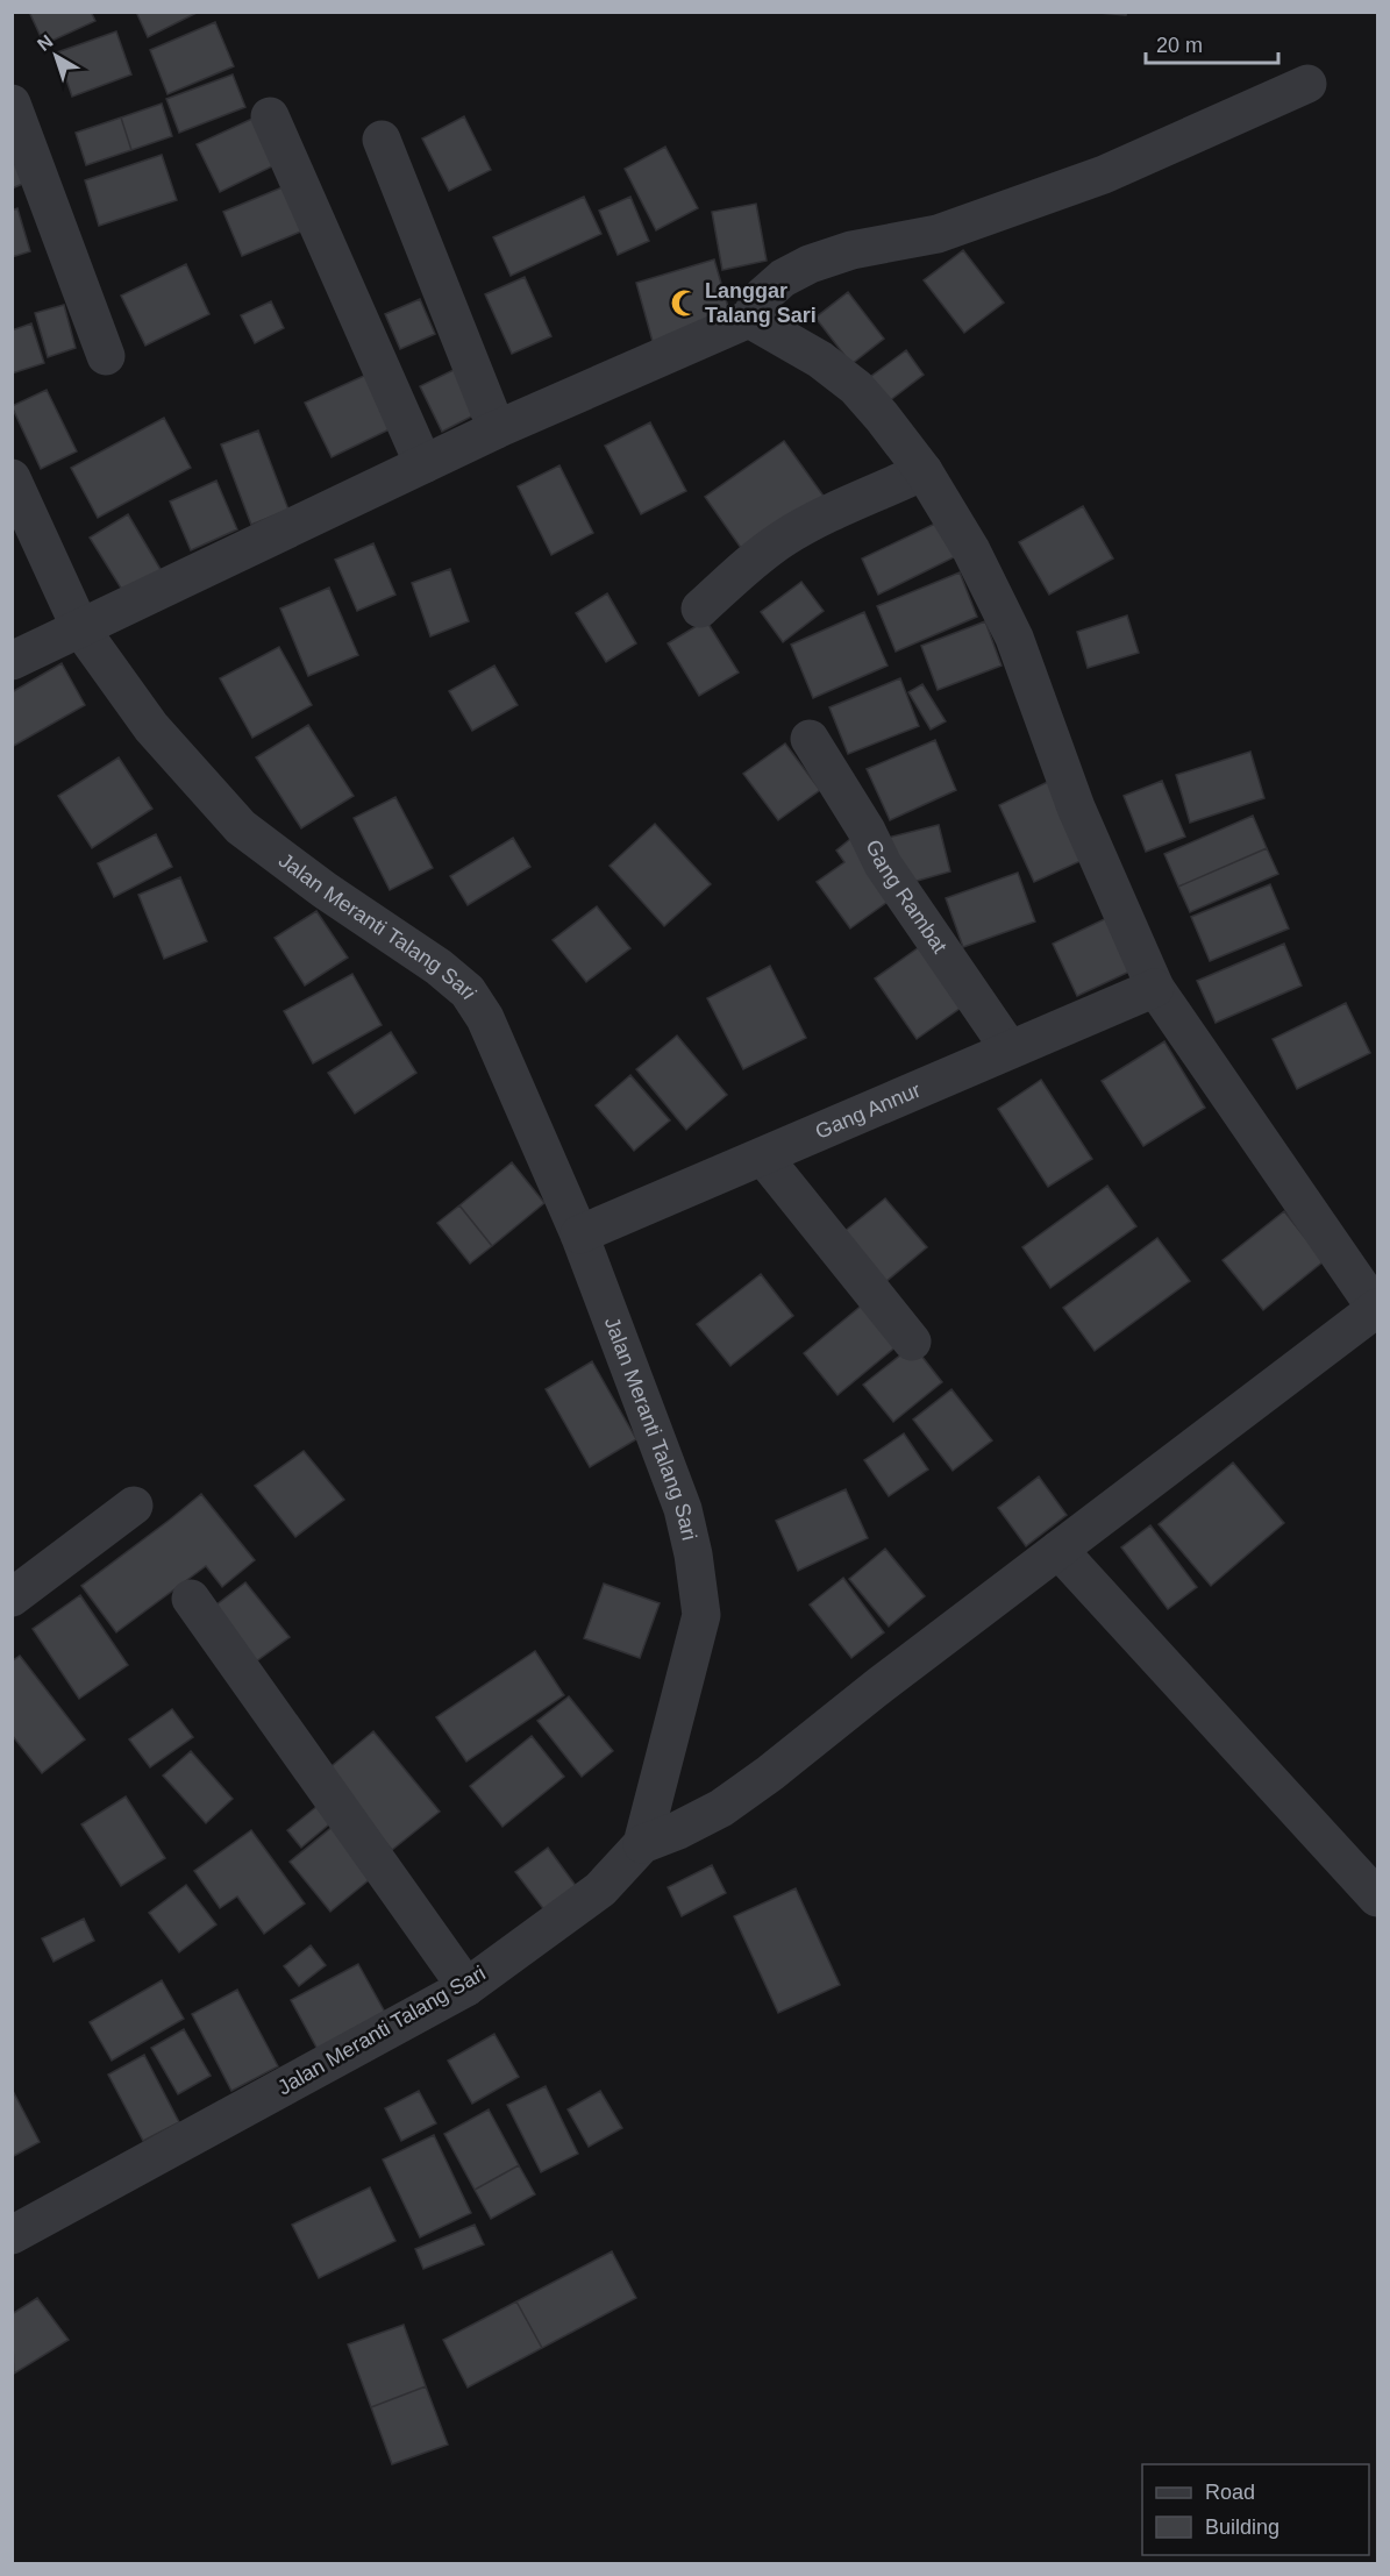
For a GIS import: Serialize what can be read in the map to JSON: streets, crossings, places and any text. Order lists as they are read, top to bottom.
{
  "streets": {
    "street": ["Gang Rambat", "Jalan Meranti Talang Sari", "Gang Annur"]
  },
  "crossings": [
    ["Gang Rambat", "Gang Annur"],
    ["Jalan Meranti Talang Sari", "Gang Annur"]
  ],
  "places": {
    "mosque": ["Langgar Talang Sari"]
  },
  "legend": ["Road", "Building"],
  "scale_bar": "20 m",
  "north": "top left"
}
